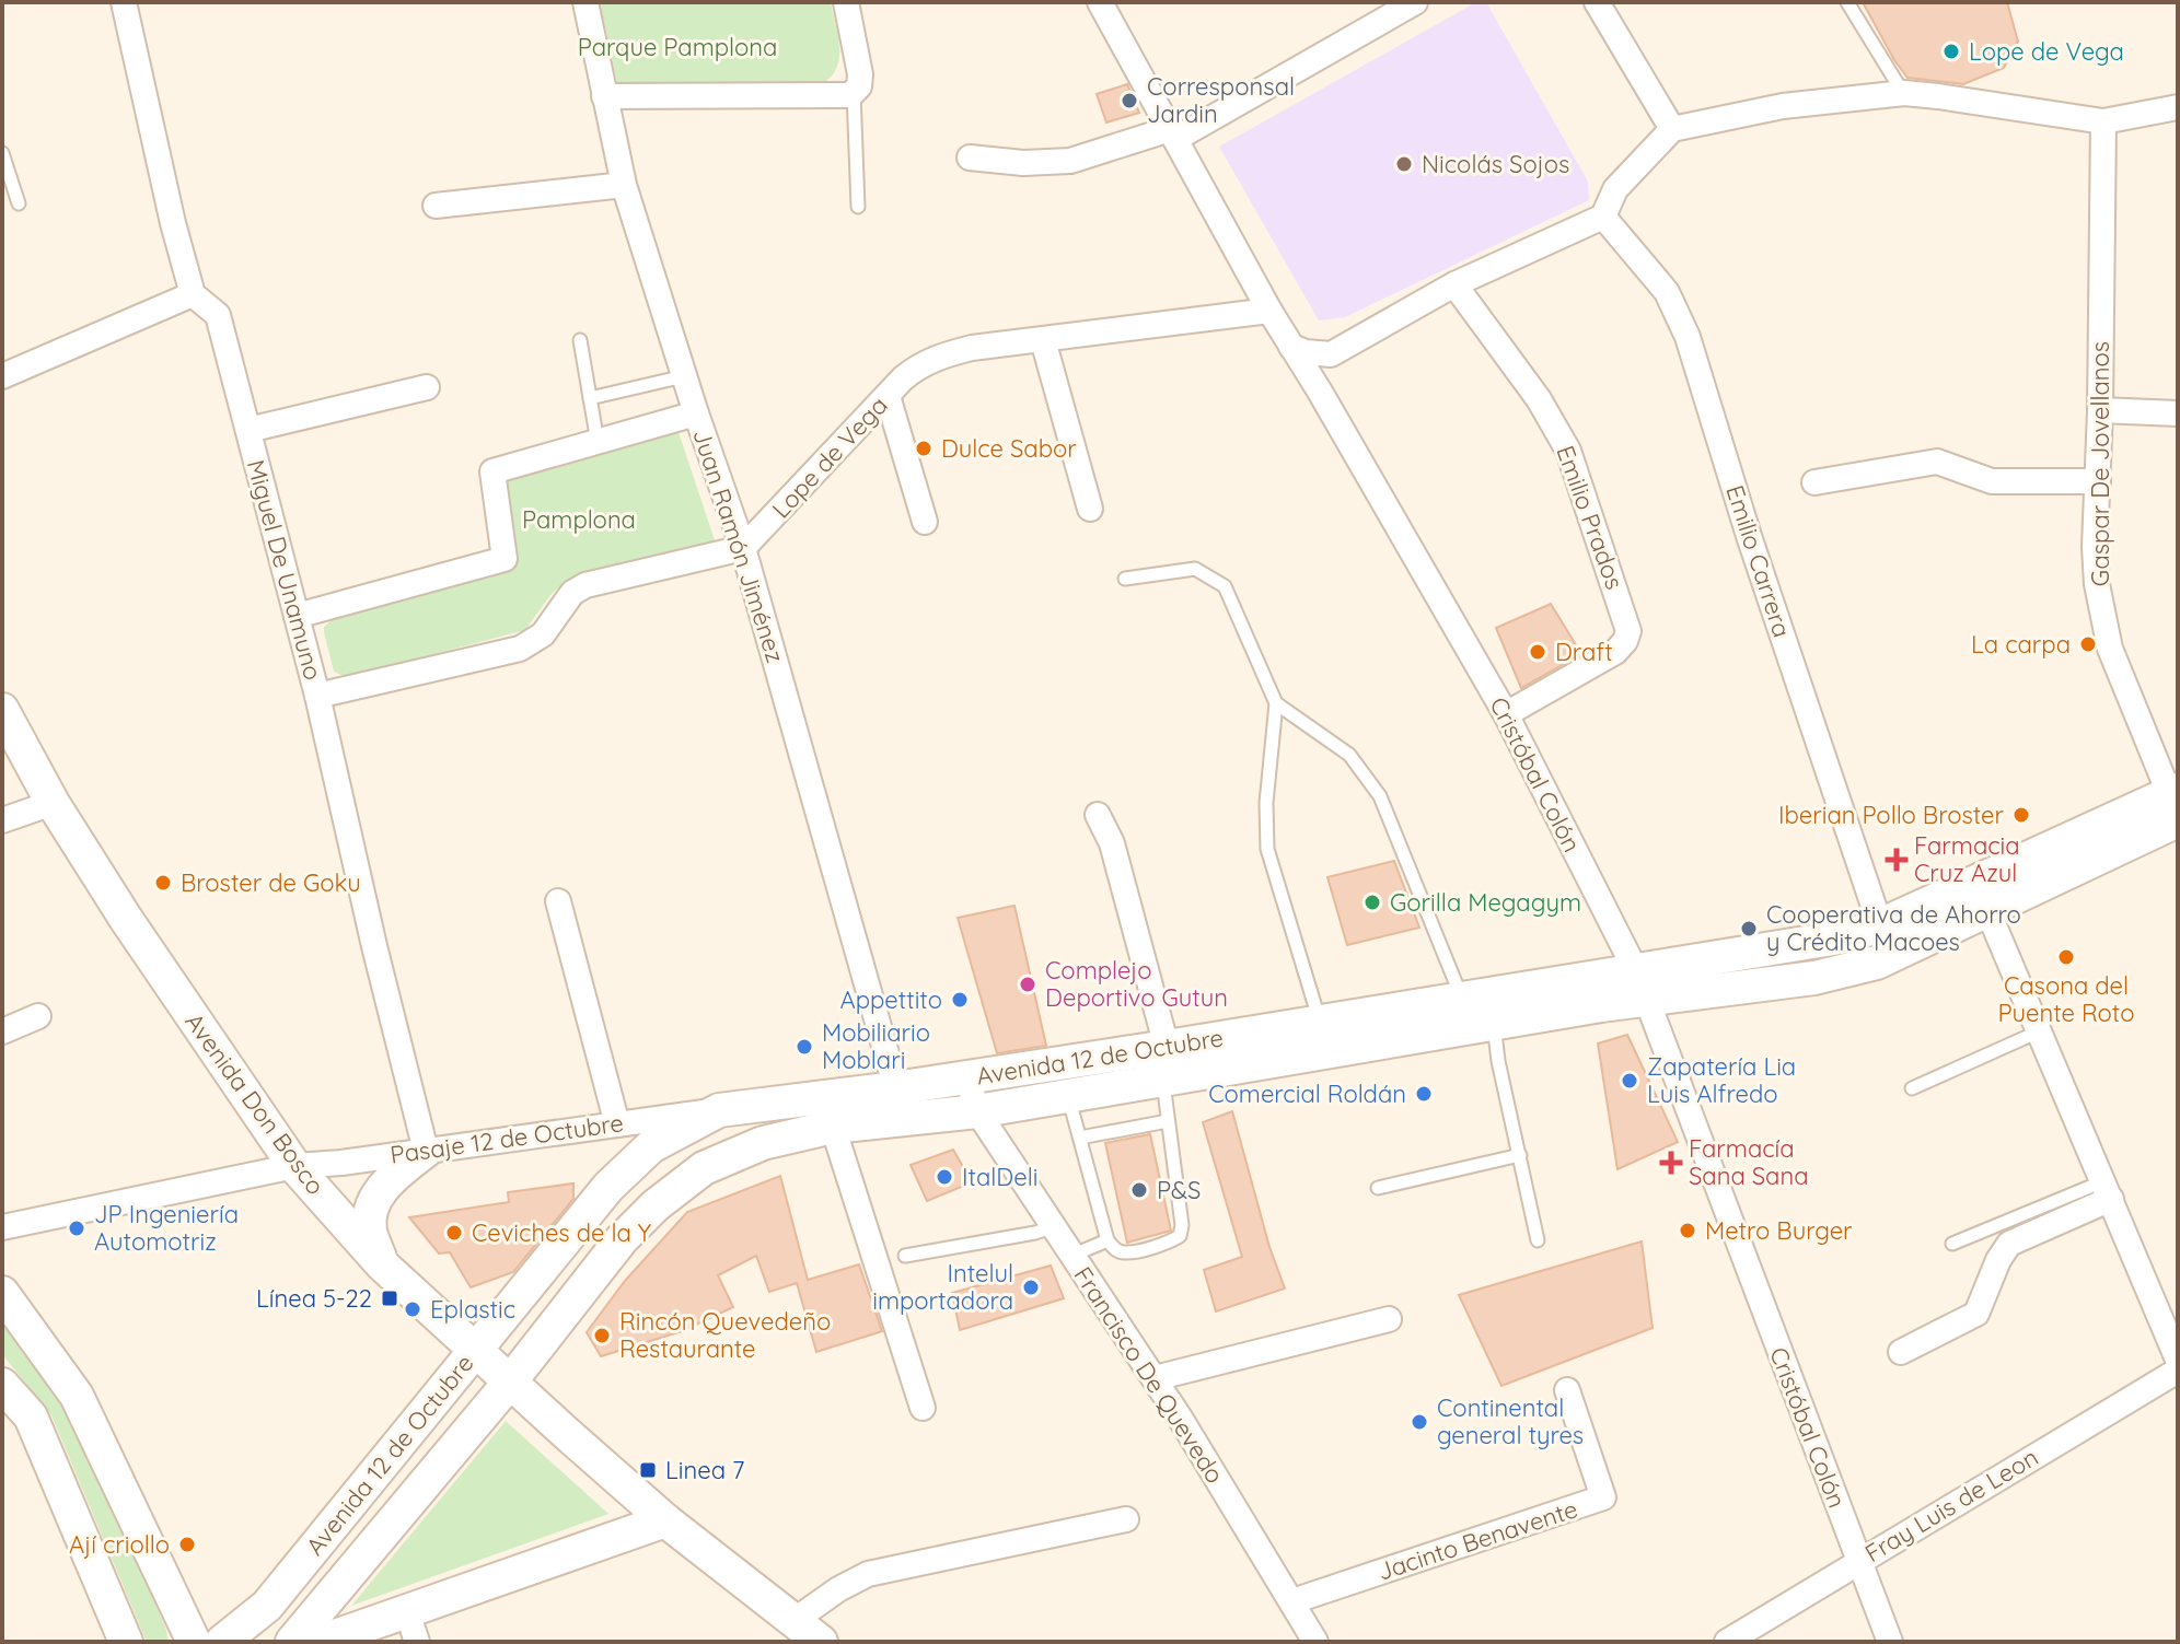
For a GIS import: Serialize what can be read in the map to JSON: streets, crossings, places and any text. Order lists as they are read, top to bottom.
{
  "streets": {
    "main road": ["Avenida 12 de Octubre", "Avenida Don Bosco"],
    "street": [
      "Lope de Vega",
      "Gaspar De Jovellanos",
      "Emilio Prados",
      "Juan Ramón Jiménez",
      "Emilio Carrera",
      "Miguel De Unamuno",
      "Cristóbal Colón",
      "Pasaje 12 de Octubre",
      "Francisco De Quevedo",
      "Fray Luis de Leon",
      "Jacinto Benavente"
    ]
  },
  "crossings": [
    ["Lope de Vega", "Juan Ramón Jiménez"],
    ["Lope de Vega", "Cristóbal Colón"],
    ["Gaspar De Jovellanos", "Avenida 12 de Octubre"],
    ["Emilio Prados", "Cristóbal Colón"],
    ["Juan Ramón Jiménez", "Avenida 12 de Octubre"],
    ["Emilio Carrera", "Avenida 12 de Octubre"],
    ["Miguel De Unamuno", "Pasaje 12 de Octubre"],
    ["Cristóbal Colón", "Avenida 12 de Octubre"],
    ["Cristóbal Colón", "Fray Luis de Leon"],
    ["Avenida 12 de Octubre", "Avenida Don Bosco"],
    ["Avenida 12 de Octubre", "Pasaje 12 de Octubre"],
    ["Avenida 12 de Octubre", "Francisco De Quevedo"],
    ["Avenida Don Bosco", "Pasaje 12 de Octubre"],
    ["Francisco De Quevedo", "Jacinto Benavente"]
  ],
  "parks": ["Parque Pamplona", "Pamplona"],
  "places": {
    "other": [
      "Lope de Vega",
      "Corresponsal Jardin",
      "Nicolás Sojos",
      "Dulce Sabor",
      "La carpa",
      "Draft",
      "Iberian Pollo Broster",
      "Broster de Goku",
      "Gorilla Megagym",
      "Cooperativa de Ahorro y Crédito Macoes",
      "Casona del Puente Roto",
      "Complejo Deportivo Gutun",
      "Appettito",
      "Mobiliario Moblari",
      "Zapatería Lia Luis Alfredo",
      "Comercial Roldán",
      "ItalDeli",
      "P&S",
      "JP Ingeniería Automotriz",
      "Metro Burger",
      "Ceviches de la Y",
      "Intelul importadora",
      "Eplastic",
      "Rincón Quevedeño Restaurante",
      "Continental general tyres",
      "Ají criollo"
    ],
    "health": ["Farmacia Cruz Azul", "Farmacía Sana Sana"],
    "transit": ["Línea 5-22", "Linea 7"]
  }
}
